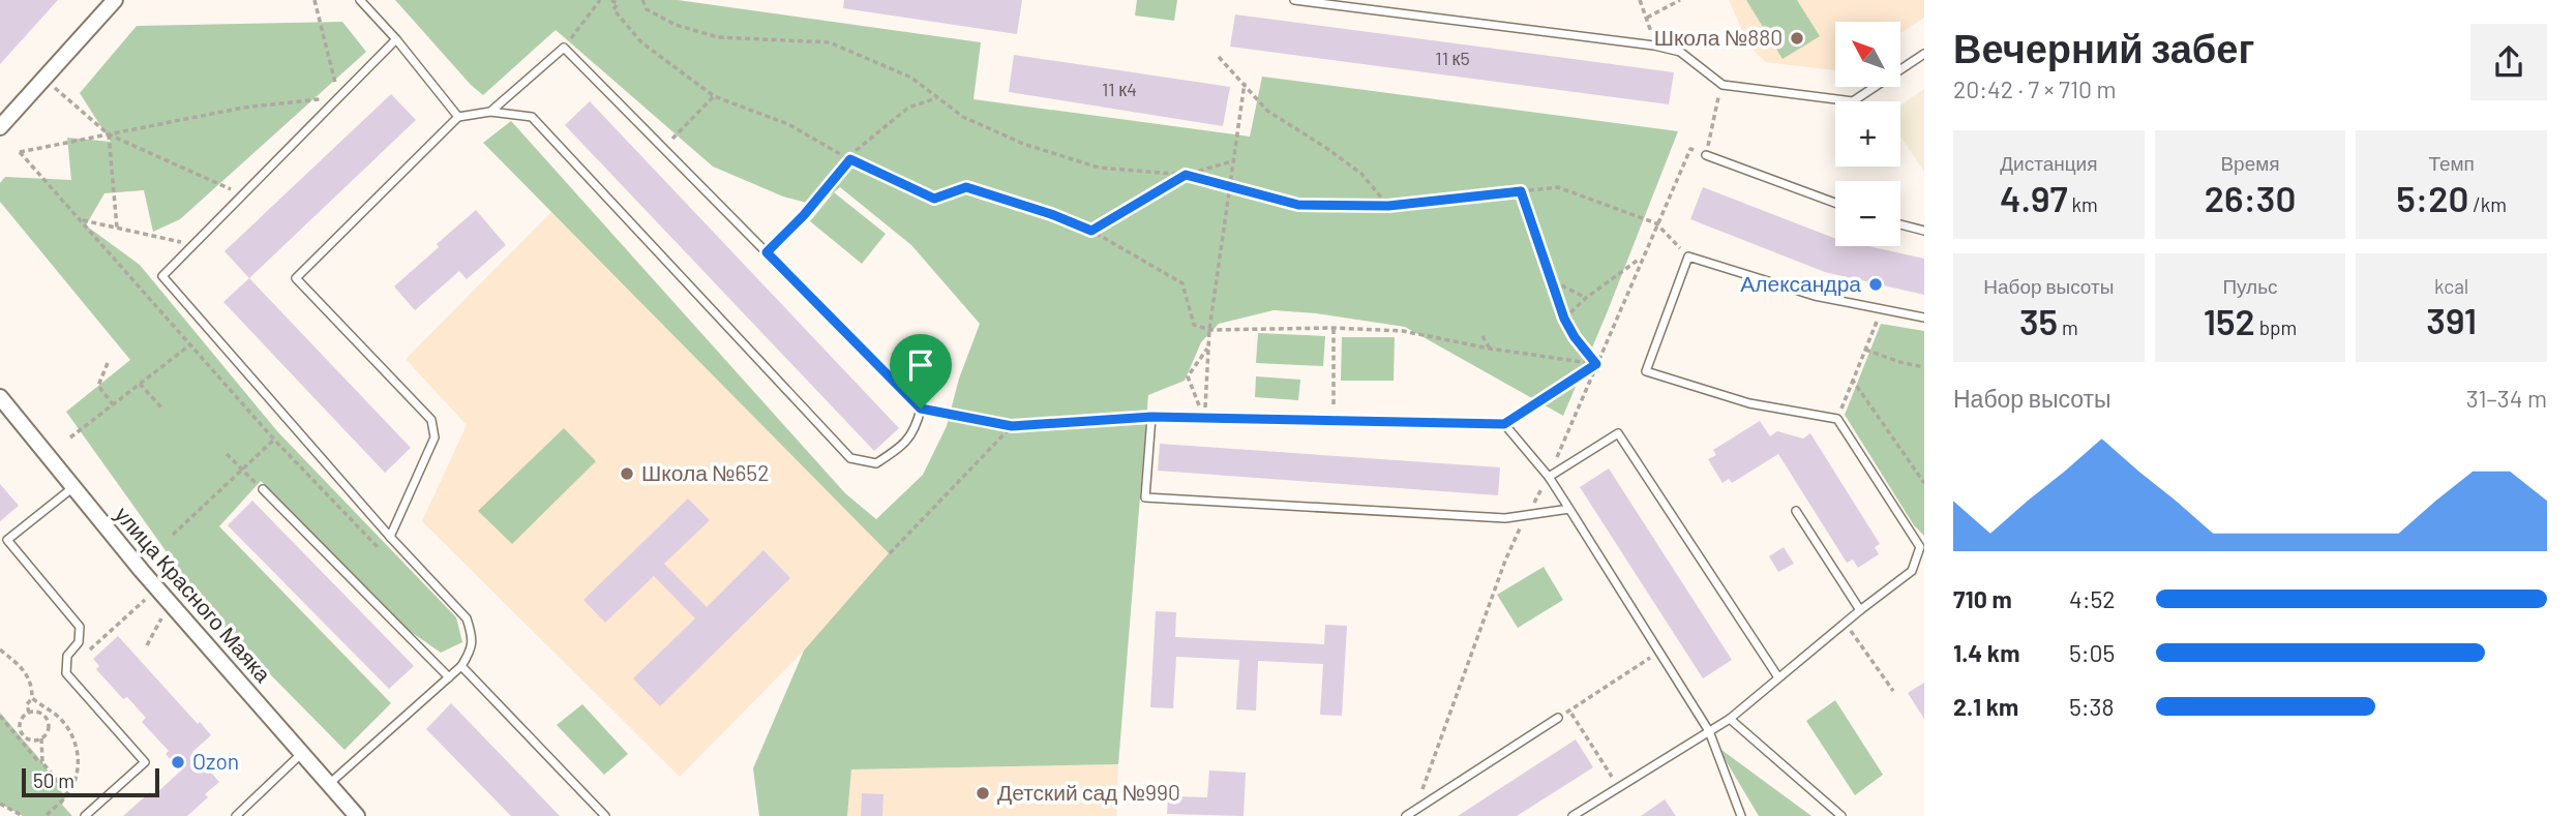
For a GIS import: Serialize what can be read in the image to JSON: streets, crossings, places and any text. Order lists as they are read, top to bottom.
{
  "streets": {
    "street": ["улица Красного Маяка"]
  },
  "places": [
    "Школа №880",
    "Александра",
    "Школа №652",
    "Ozon",
    "Детский сад №990"
  ],
  "house_numbers": ["11 к5", "11 к4"],
  "scale_bar": "50 m",
  "north": "top left",
  "page": {
    "heading": ["Вечерний забег", "20:42 · 7 × 710 m"],
    "map_buttons": ["+", "−"],
    "stats": [
      ["Дистанция", "4.97 km"],
      ["Время", "26:30"],
      ["Темп", "5:20 /km"],
      ["Набор высоты", "35 m"],
      ["Пульс", "152 bpm"],
      ["kcal", "391"]
    ],
    "chart": ["Набор высоты", "31–34 m"],
    "list": [
      {
        "name": "710 m",
        "note": "4:52"
      },
      {
        "name": "1.4 km",
        "note": "5:05"
      },
      {
        "name": "2.1 km",
        "note": "5:38"
      }
    ],
    "scale": "50 m"
  }
}
